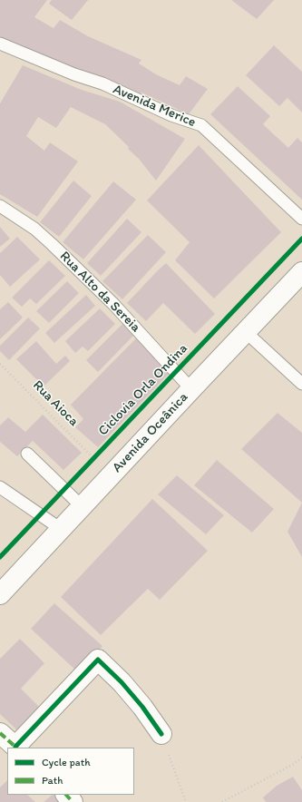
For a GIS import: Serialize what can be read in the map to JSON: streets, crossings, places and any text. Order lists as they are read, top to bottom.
{
  "streets": {
    "main road": ["Avenida Oceânica"],
    "lane": ["Avenida Merice", "Rua Alto da Sereia"],
    "path": ["Rua Aioca"],
    "cycle path": ["Ciclovia Orla Ondina"]
  },
  "crossings": [
    ["Rua Alto da Sereia", "Avenida Oceânica"],
    ["Ciclovia Orla Ondina", "Rua Aioca"],
    ["Rua Aioca", "Avenida Oceânica"]
  ],
  "legend": ["Cycle path", "Path"]
}
